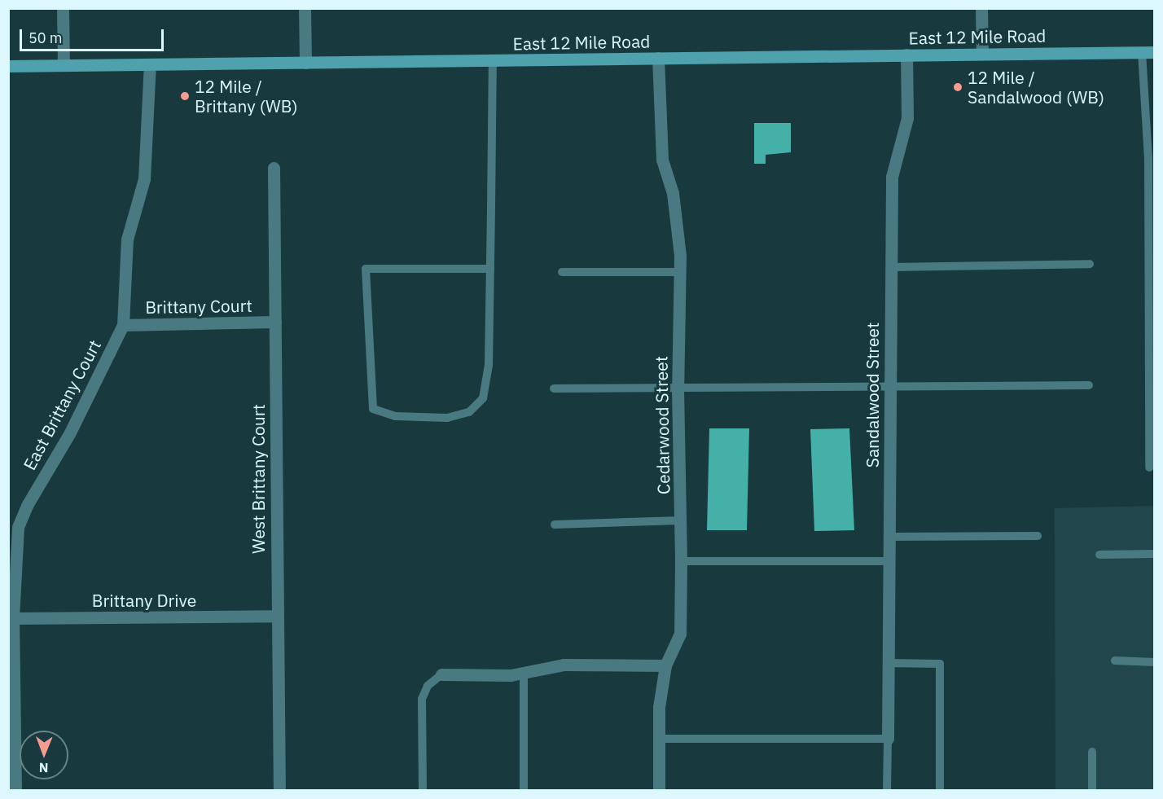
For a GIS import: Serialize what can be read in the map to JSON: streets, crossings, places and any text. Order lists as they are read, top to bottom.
{
  "streets": {
    "main road": ["East 12 Mile Road"],
    "street": [
      "Brittany Court",
      "Sandalwood Street",
      "East Brittany Court",
      "Cedarwood Street",
      "West Brittany Court",
      "Brittany Drive"
    ]
  },
  "crossings": [
    ["East 12 Mile Road", "Sandalwood Street"],
    ["East 12 Mile Road", "East Brittany Court"],
    ["East 12 Mile Road", "Cedarwood Street"],
    ["Brittany Court", "East Brittany Court"],
    ["Brittany Court", "West Brittany Court"],
    ["East Brittany Court", "Brittany Drive"],
    ["West Brittany Court", "Brittany Drive"]
  ],
  "places": ["12 Mile / Sandalwood (WB)", "12 Mile / Brittany (WB)"],
  "scale_bar": "50 m",
  "north": "bottom"
}
